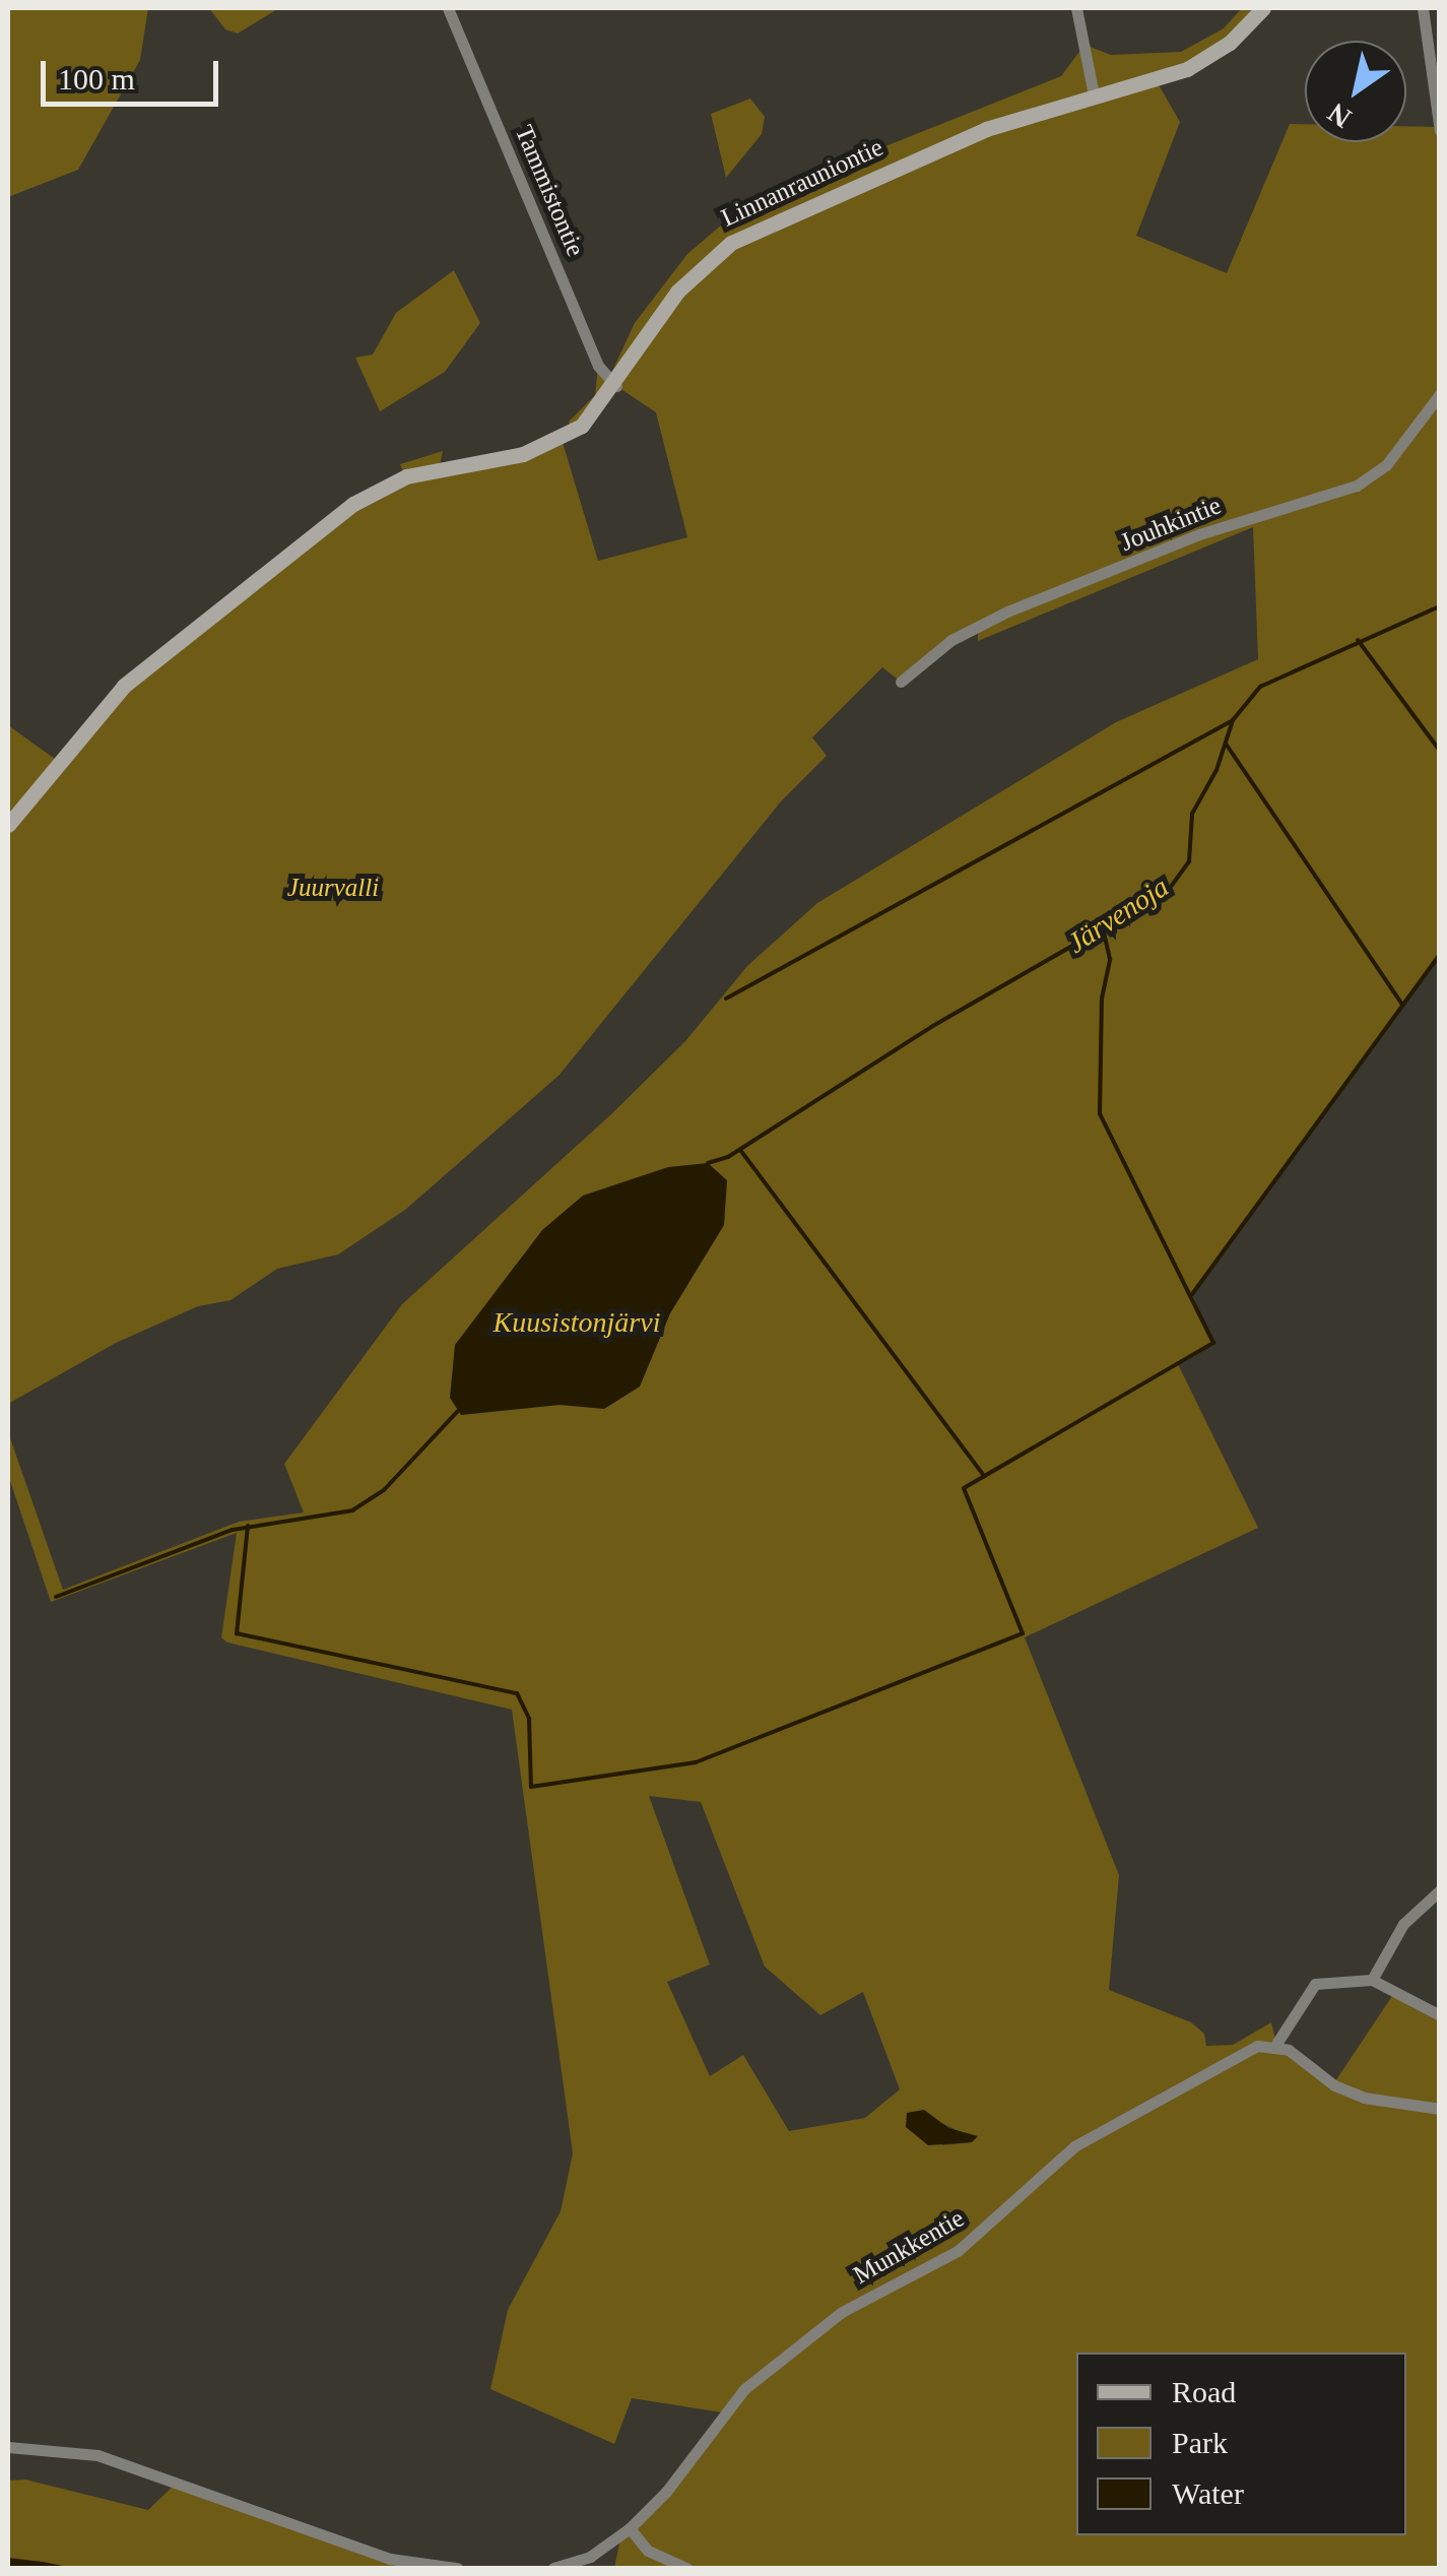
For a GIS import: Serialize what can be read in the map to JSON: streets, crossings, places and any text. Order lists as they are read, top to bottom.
{
  "streets": {
    "street": [
      "Linnanrauniontie",
      "Tammistontie",
      "Jouhkintie",
      "Munkkentie"
    ]
  },
  "crossings": [
    ["Linnanrauniontie", "Tammistontie"]
  ],
  "water": ["Järvenoja", "Kuusistonjärvi"],
  "parks": ["Juurvalli"],
  "legend": ["Road", "Park", "Water"],
  "scale_bar": "100 m",
  "north": "bottom left"
}
